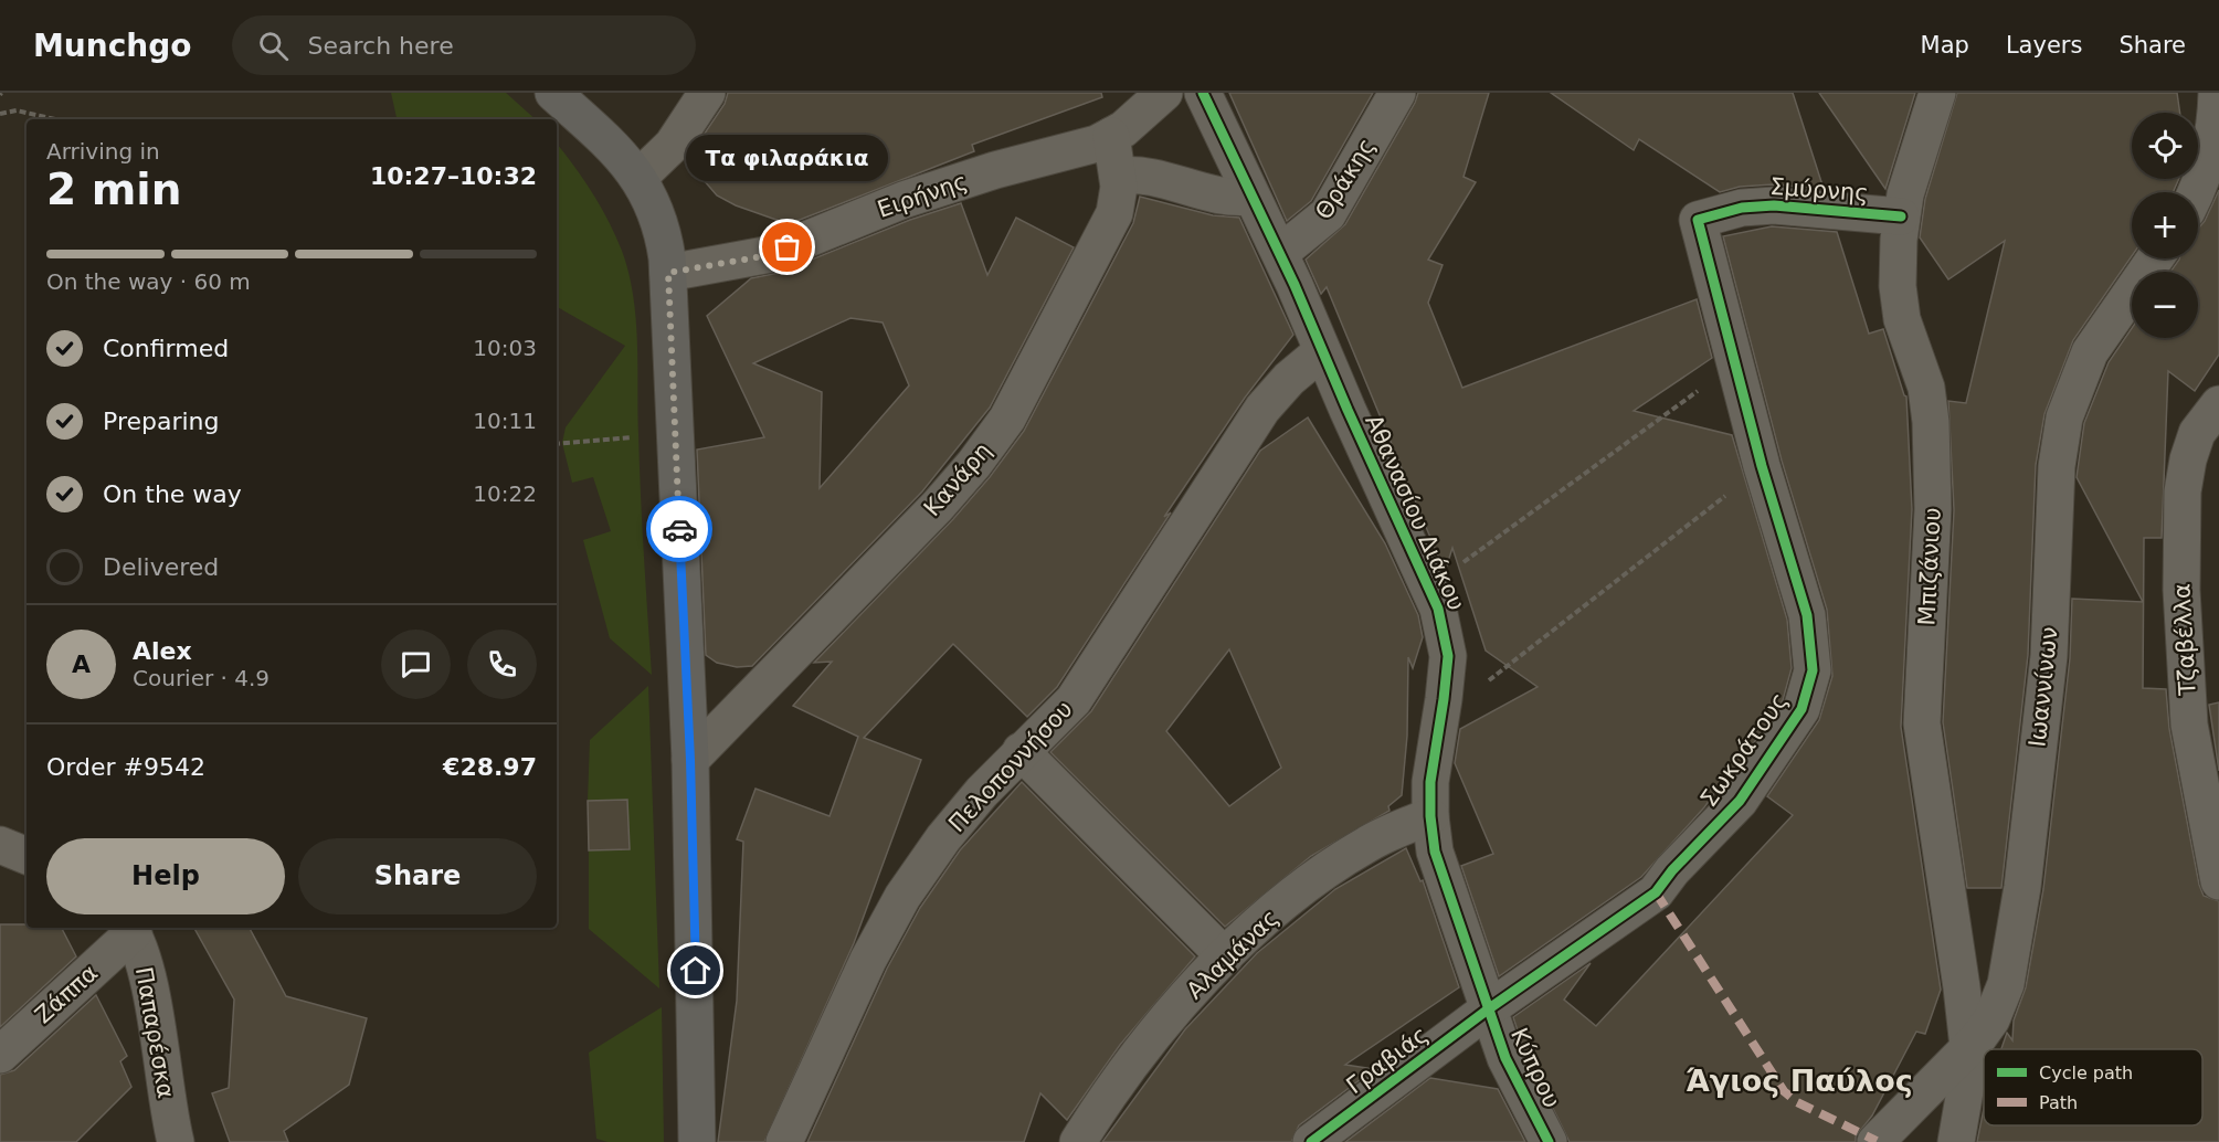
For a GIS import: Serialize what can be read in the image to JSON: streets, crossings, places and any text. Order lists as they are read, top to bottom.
{
  "streets": {
    "street": [
      "Θράκης",
      "Σμύρνης",
      "Ειρήνης",
      "Κανάρη",
      "Αθανασίου Διάκου",
      "Μπιζάνιου",
      "Τζαβέλλα",
      "Ιωαννίνων",
      "Σωκράτους",
      "Πελοποννήσου",
      "Αλαμάνας",
      "Ζάππα",
      "Παπαρέσκα",
      "Γραβιάς",
      "Κύπρου"
    ]
  },
  "crossings": [
    ["Θράκης", "Αθανασίου Διάκου"],
    ["Σμύρνης", "Μπιζάνιου"],
    ["Σμύρνης", "Σωκράτους"],
    ["Ειρήνης", "Κανάρη"],
    ["Αθανασίου Διάκου", "Σωκράτους"],
    ["Αθανασίου Διάκου", "Πελοποννήσου"],
    ["Αθανασίου Διάκου", "Αλαμάνας"],
    ["Αθανασίου Διάκου", "Γραβιάς"],
    ["Αθανασίου Διάκου", "Κύπρου"],
    ["Μπιζάνιου", "Ιωαννίνων"],
    ["Σωκράτους", "Γραβιάς"],
    ["Σωκράτους", "Κύπρου"],
    ["Ζάππα", "Παπαρέσκα"],
    ["Γραβιάς", "Κύπρου"]
  ],
  "districts": ["Άγιος Παύλος"],
  "places": ["Τα φιλαράκια"],
  "legend": ["Cycle path", "Path"],
  "page": {
    "header": "Munchgo",
    "search": "Search here",
    "nav": ["Map", "Layers", "Share"],
    "map_buttons": ["+", "−"],
    "heading": ["2 min", "Arriving in", "10:27–10:32"],
    "panel": [
      "Alex",
      "Courier · 4.9",
      "Order #9542",
      "€28.97"
    ],
    "bubble": "Τα φιλαράκια",
    "bar": "On the way · 60 m",
    "list": [
      ["Confirmed", "10:03"],
      ["Preparing", "10:11"],
      ["On the way", "10:22"],
      "Delivered"
    ],
    "round": "A",
    "buttons": ["Help", "Share"]
  }
}
